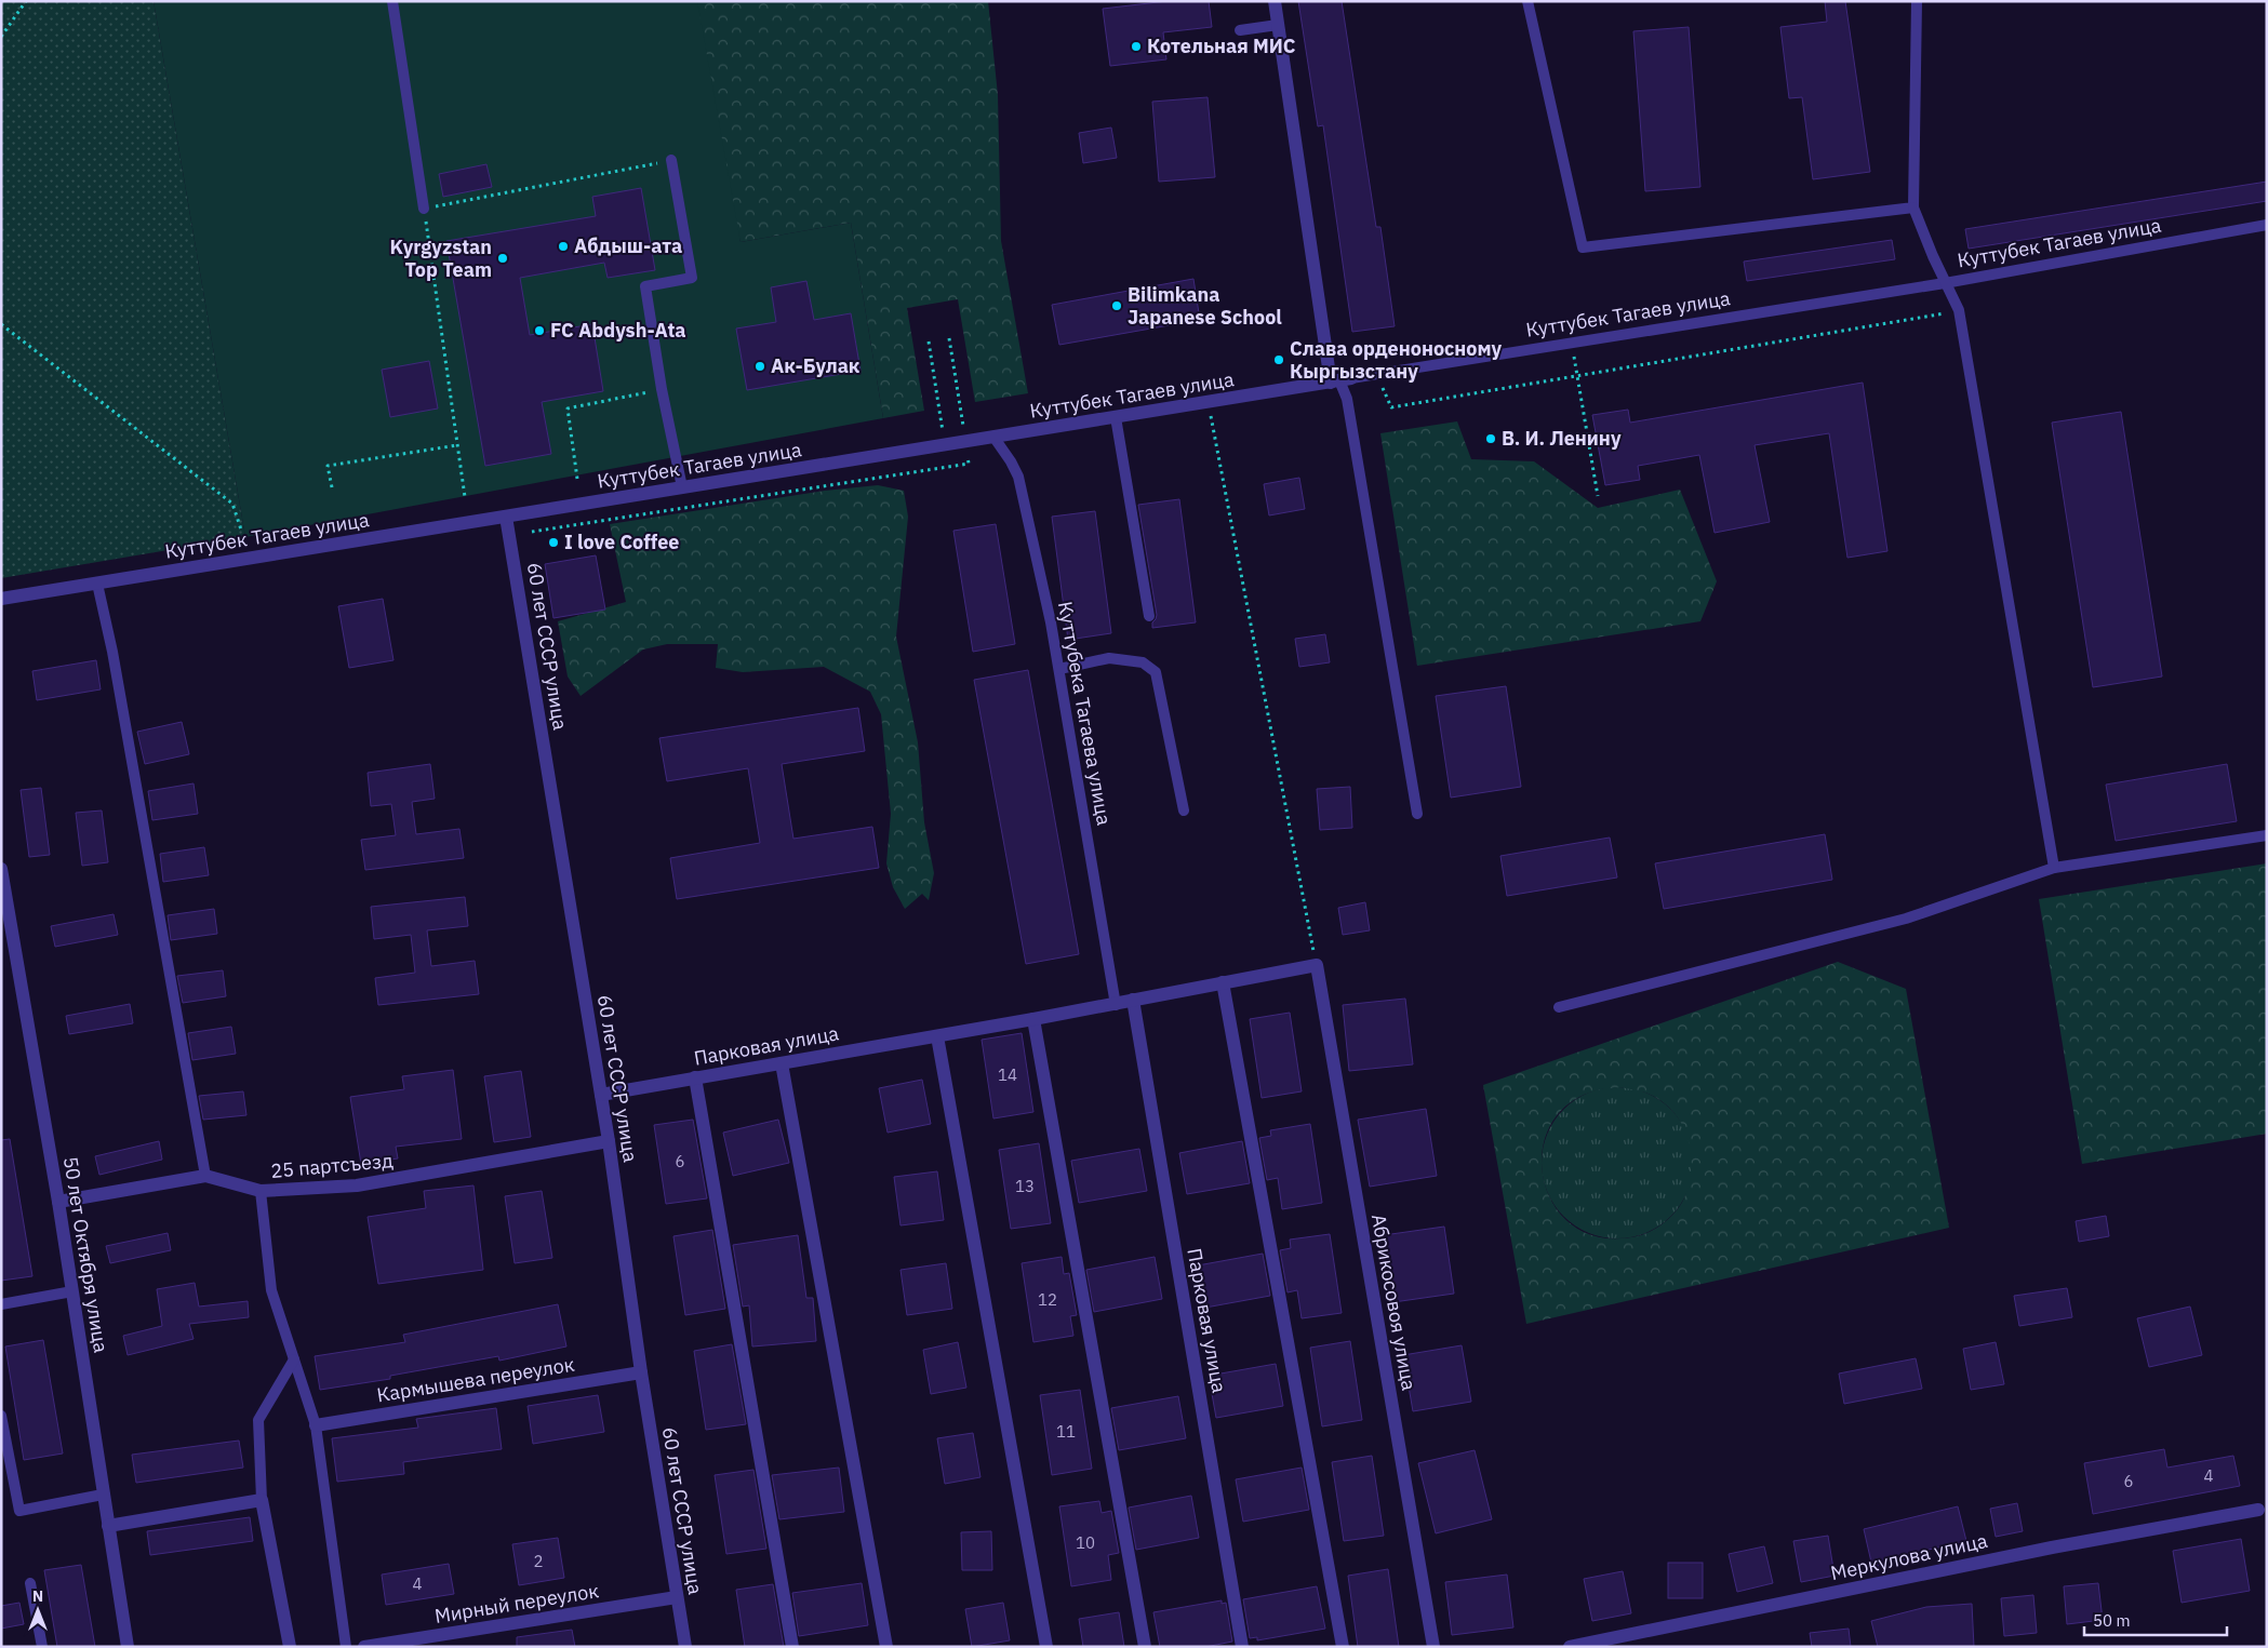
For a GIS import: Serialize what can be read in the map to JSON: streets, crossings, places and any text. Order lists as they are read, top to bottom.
{
  "streets": {
    "street": [
      "Куттубек Тагаев улица",
      "60 лет СССР улица",
      "Парковая улица",
      "25 партсъезд",
      "50 лет Октября улица",
      "Абрикосовоя улица",
      "Кармышева переулок",
      "Меркулова улица",
      "Мирный переулок"
    ],
    "lane": ["Куттубека Тагаева улица"]
  },
  "crossings": [
    ["Куттубек Тагаев улица", "60 лет СССР улица"],
    ["Куттубек Тагаев улица", "Куттубека Тагаева улица"],
    ["60 лет СССР улица", "Парковая улица"],
    ["60 лет СССР улица", "25 партсъезд"],
    ["60 лет СССР улица", "Кармышева переулок"],
    ["60 лет СССР улица", "Мирный переулок"],
    ["Куттубека Тагаева улица", "Парковая улица"],
    ["Парковая улица", "Абрикосовоя улица"],
    ["25 партсъезд", "50 лет Октября улица"]
  ],
  "places": [
    "Котельная МИС",
    "Абдыш-ата",
    "Kyrgyzstan Top Team",
    "Bilimkana Japanese School",
    "FC Abdysh-Ata",
    "Слава орденоносному Кыргызстану",
    "Ак-Булак",
    "В. И. Ленину",
    "I love Coffee"
  ],
  "house_numbers": [
    "14",
    "6",
    "13",
    "12",
    "11",
    "4",
    "6",
    "10",
    "2",
    "4"
  ],
  "scale_bar": "50 m",
  "north": "top"
}
